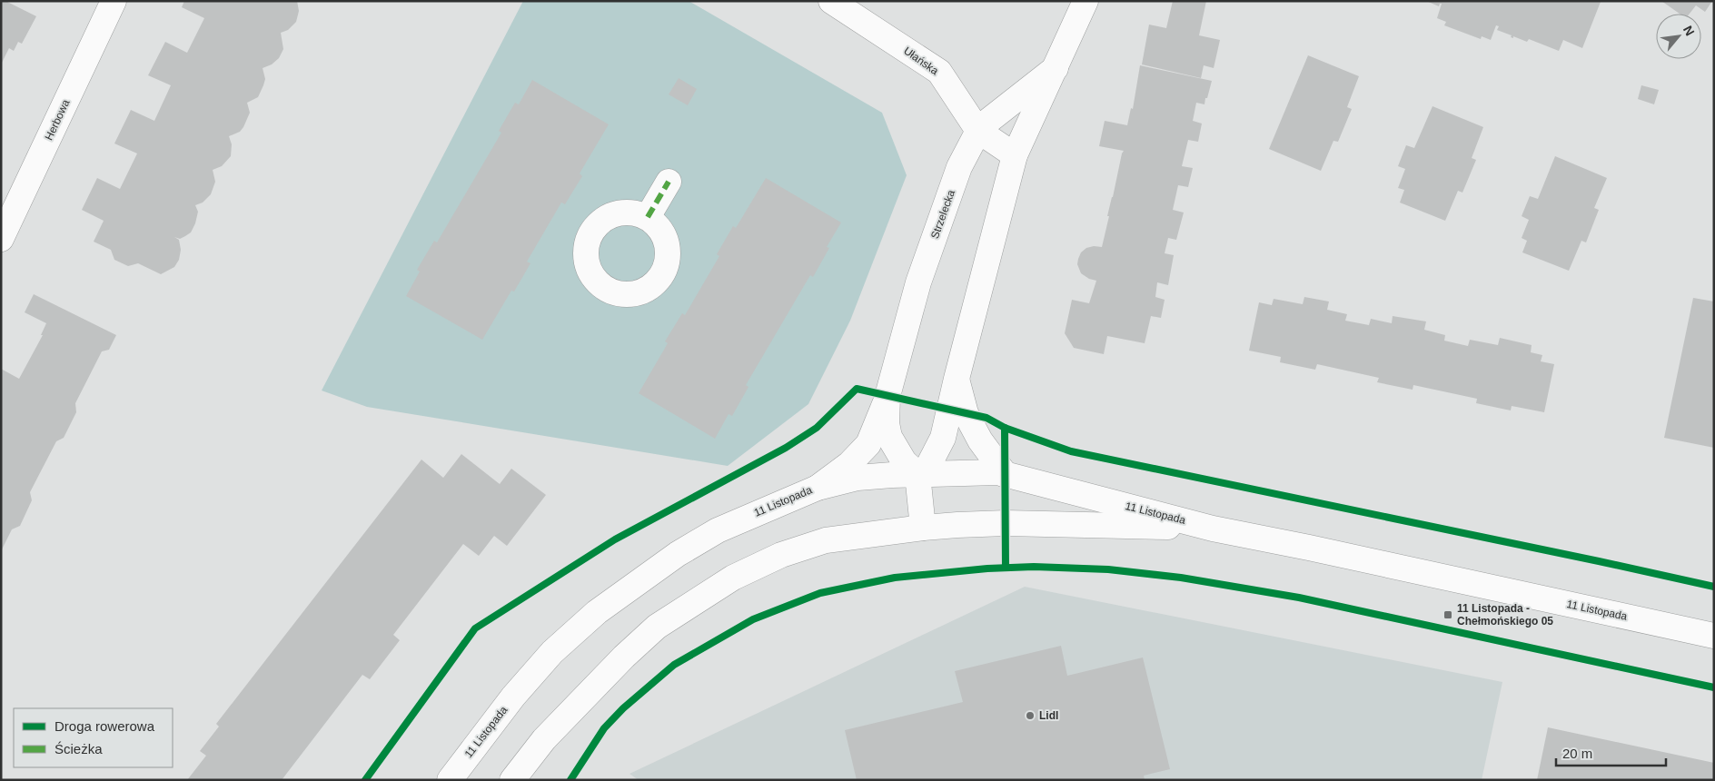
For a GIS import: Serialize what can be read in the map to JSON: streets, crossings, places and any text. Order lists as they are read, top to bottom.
{
  "streets": {
    "street": [
      "Ułańska",
      "Herbowa",
      "Strzelecka",
      "11 Listopada"
    ]
  },
  "crossings": [
    ["Ułańska", "Strzelecka"],
    ["Strzelecka", "11 Listopada"]
  ],
  "places": {
    "transit": ["11 Listopada - Chełmońskiego 05"],
    "other": ["Lidl"]
  },
  "legend": ["Droga rowerowa", "Ścieżka"],
  "scale_bar": "20 m",
  "north": "top right"
}
